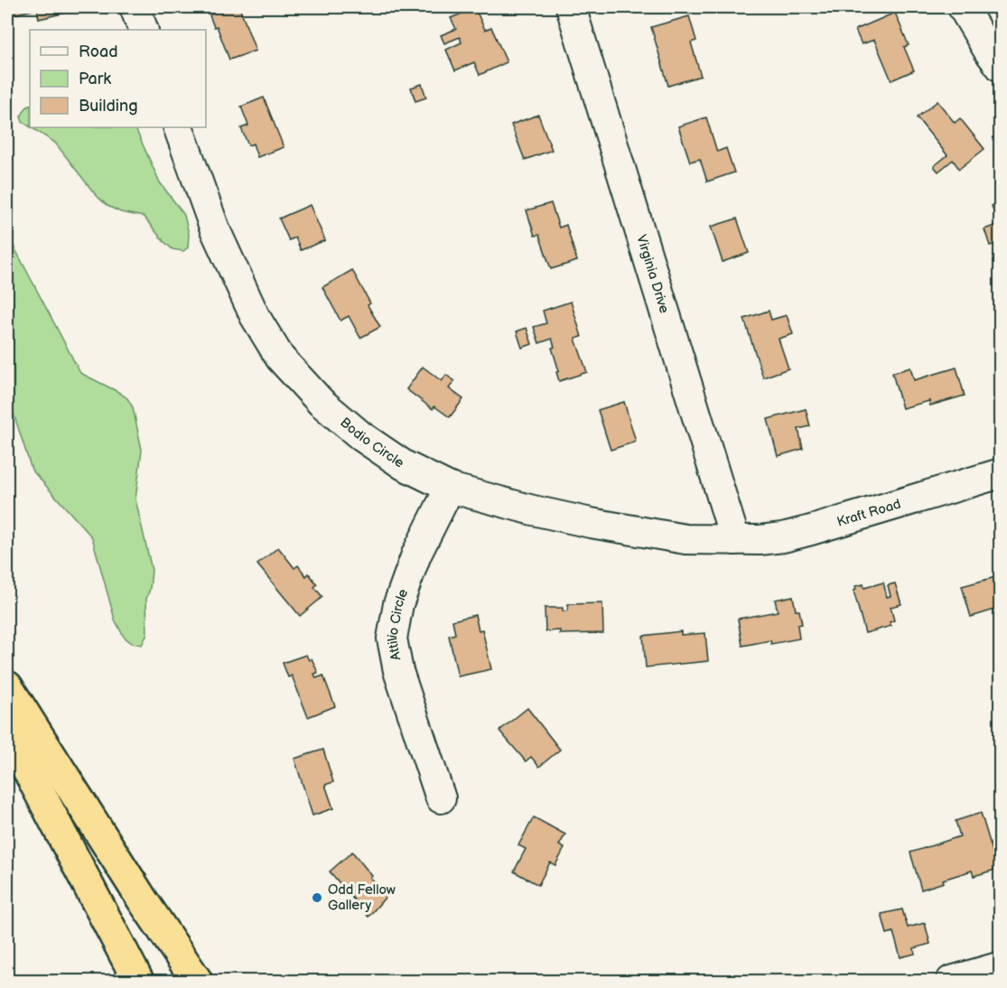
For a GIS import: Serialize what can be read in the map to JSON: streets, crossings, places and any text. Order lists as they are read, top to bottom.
{
  "streets": {
    "street": [
      "Virginia Drive",
      "Bodio Circle",
      "Kraft Road",
      "Attilio Circle"
    ]
  },
  "crossings": [
    ["Virginia Drive", "Bodio Circle"],
    ["Virginia Drive", "Kraft Road"],
    ["Bodio Circle", "Kraft Road"],
    ["Bodio Circle", "Attilio Circle"]
  ],
  "places": ["Odd Fellow Gallery"],
  "legend": ["Road", "Park", "Building"]
}
